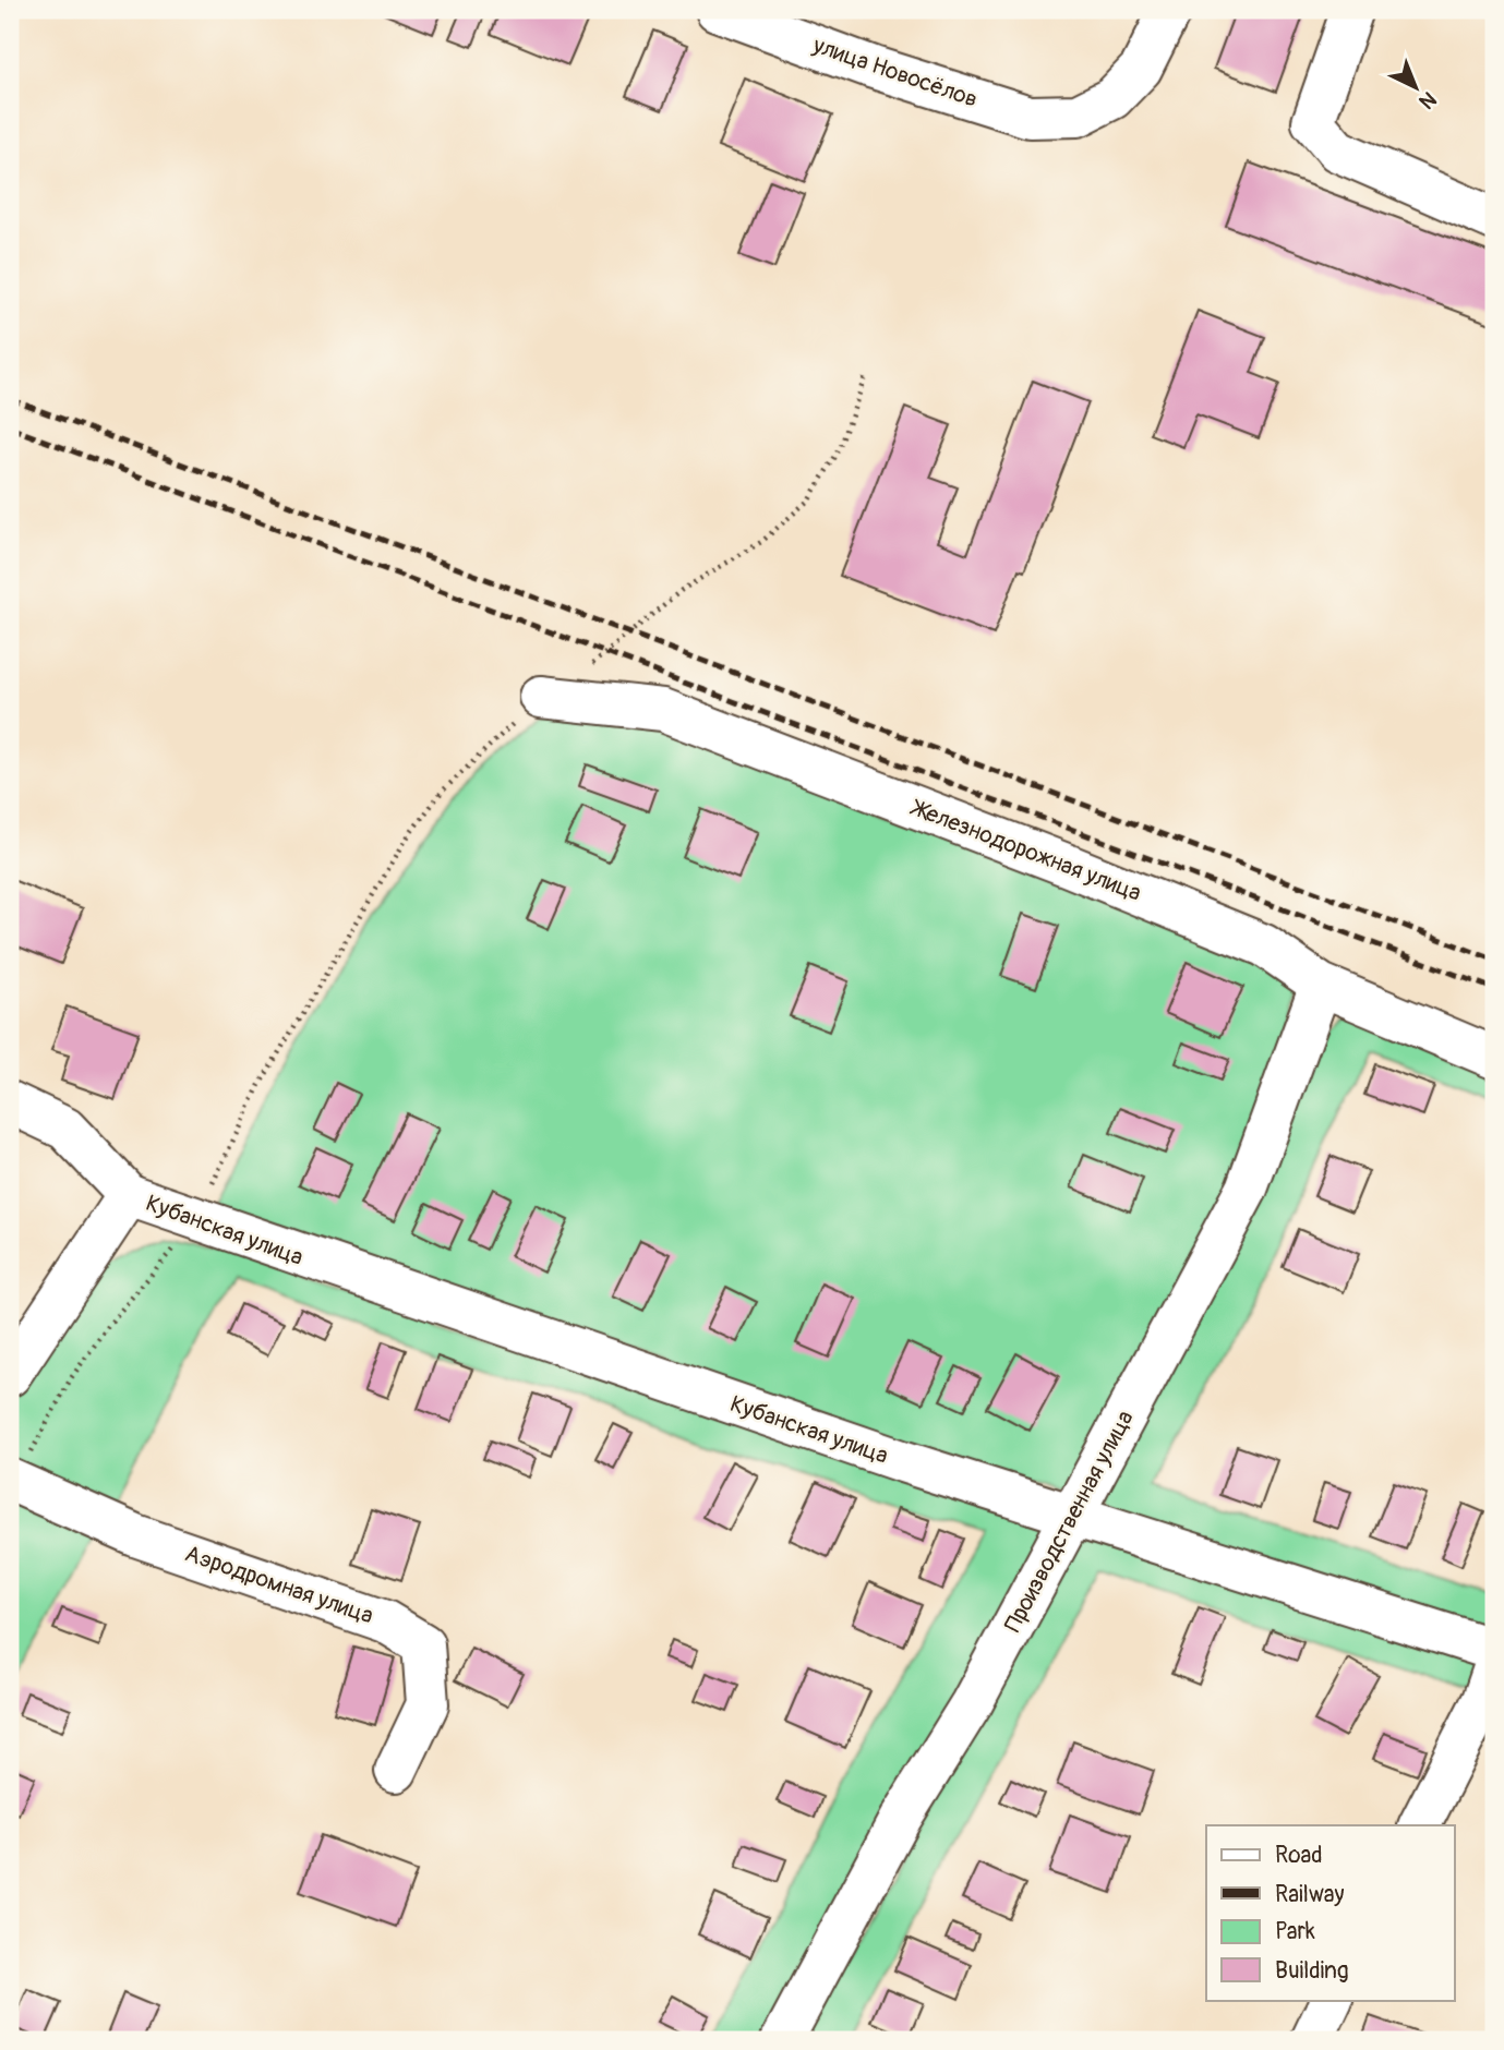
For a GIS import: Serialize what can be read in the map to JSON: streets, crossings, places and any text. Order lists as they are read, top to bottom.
{
  "streets": {
    "street": [
      "улица Новосёлов",
      "Железнодорожная улица",
      "Кубанская улица",
      "Производственная улица",
      "Аэродромная улица"
    ]
  },
  "crossings": [
    ["Железнодорожная улица", "Производственная улица"],
    ["Кубанская улица", "Производственная улица"]
  ],
  "legend": [
    "Road",
    "Railway",
    "Park",
    "Building"
  ],
  "north": "bottom right"
}
